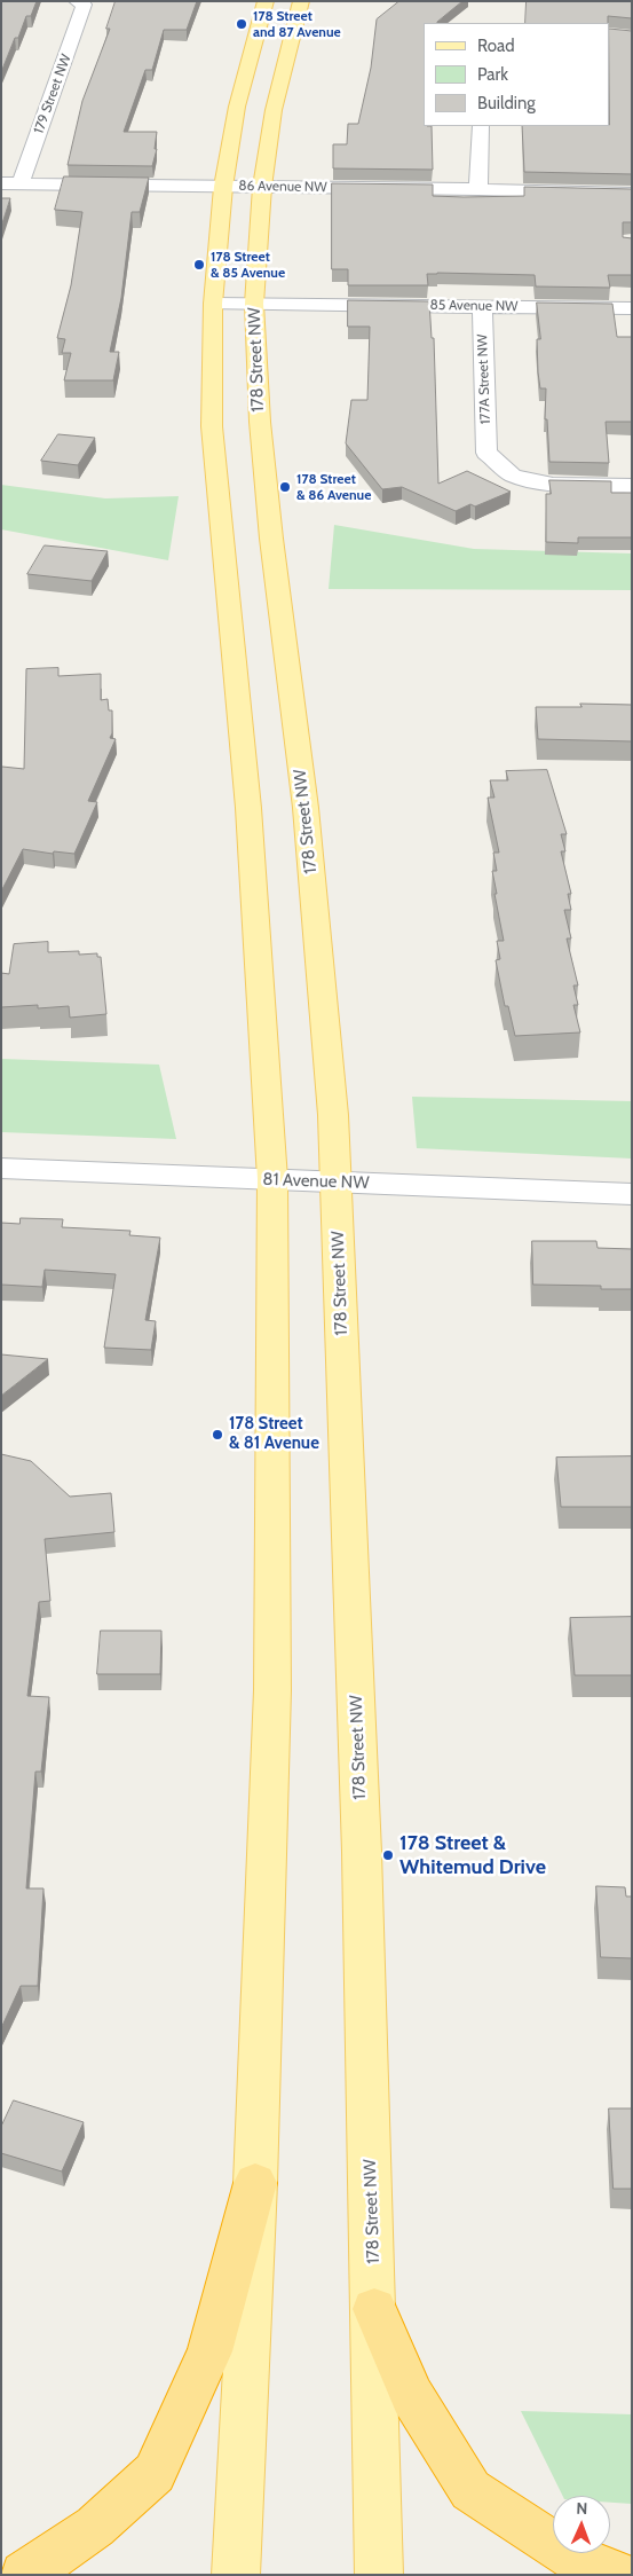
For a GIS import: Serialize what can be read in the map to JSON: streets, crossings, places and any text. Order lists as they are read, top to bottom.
{
  "streets": {
    "main road": ["178 Street NW"],
    "street": [
      "179 Street NW",
      "86 Avenue NW",
      "85 Avenue NW",
      "177A Street NW",
      "81 Avenue NW"
    ]
  },
  "crossings": [
    ["179 Street NW", "86 Avenue NW"],
    ["86 Avenue NW", "178 Street NW"],
    ["85 Avenue NW", "178 Street NW"],
    ["85 Avenue NW", "177A Street NW"],
    ["178 Street NW", "81 Avenue NW"]
  ],
  "places": [
    "178 Street and 87 Avenue",
    "178 Street & 85 Avenue",
    "178 Street & 86 Avenue",
    "178 Street & 81 Avenue",
    "178 Street & Whitemud Drive"
  ],
  "legend": ["Road", "Park", "Building"],
  "north": "top"
}
